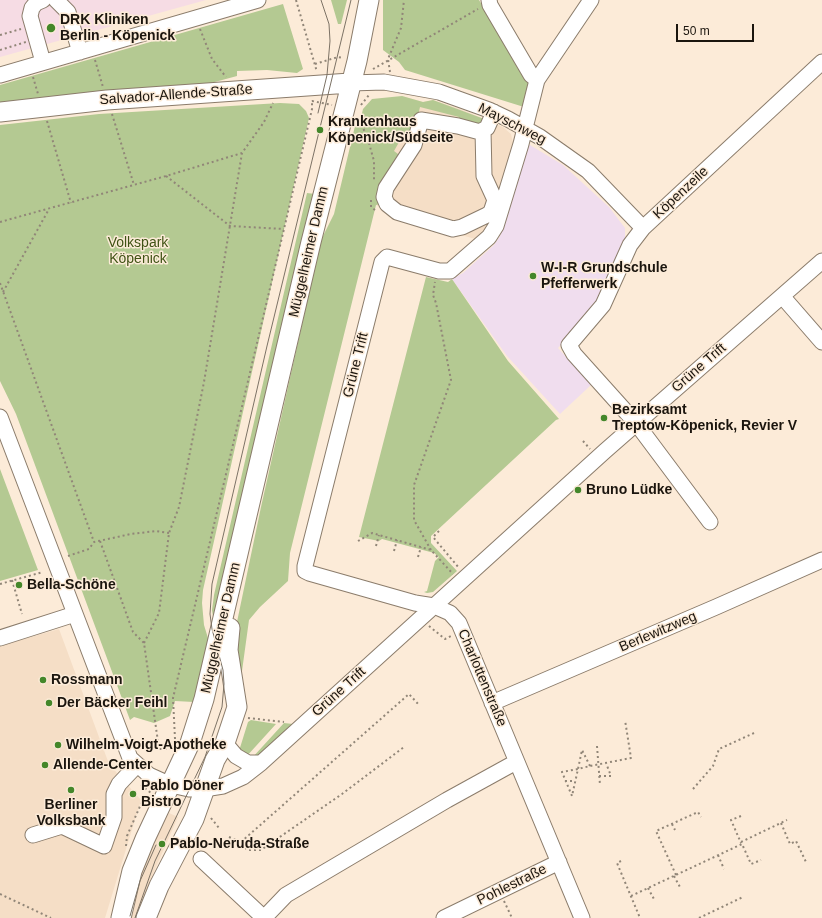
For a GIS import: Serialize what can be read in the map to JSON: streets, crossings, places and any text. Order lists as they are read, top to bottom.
{
  "streets": {
    "main road": ["Salvador-Allende-Straße", "Müggelheimer Damm"],
    "street": [
      "Mayschweg",
      "Köpenzeile",
      "Grüne Trift",
      "Berlewitzweg",
      "Charlottenstraße",
      "Pohlestraße"
    ]
  },
  "crossings": [
    ["Salvador-Allende-Straße", "Mayschweg"],
    ["Salvador-Allende-Straße", "Müggelheimer Damm"],
    ["Mayschweg", "Köpenzeile"],
    ["Mayschweg", "Müggelheimer Damm"],
    ["Mayschweg", "Grüne Trift"],
    ["Köpenzeile", "Grüne Trift"],
    ["Müggelheimer Damm", "Grüne Trift"],
    ["Grüne Trift", "Charlottenstraße"],
    ["Berlewitzweg", "Charlottenstraße"],
    ["Charlottenstraße", "Pohlestraße"]
  ],
  "parks": ["Volkspark Köpenick"],
  "places": [
    "DRK Kliniken Berlin - Köpenick",
    "Krankenhaus Köpenick/Südseite",
    "W-I-R Grundschule Pfefferwerk",
    "Bezirksamt Treptow-Köpenick, Revier V",
    "Bruno Lüdke",
    "Bella-Schöne",
    "Rossmann",
    "Der Bäcker Feihl",
    "Wilhelm-Voigt-Apotheke",
    "Allende-Center",
    "Berliner Volksbank",
    "Pablo Döner Bistro",
    "Pablo-Neruda-Straße"
  ],
  "scale_bar": "50 m"
}
